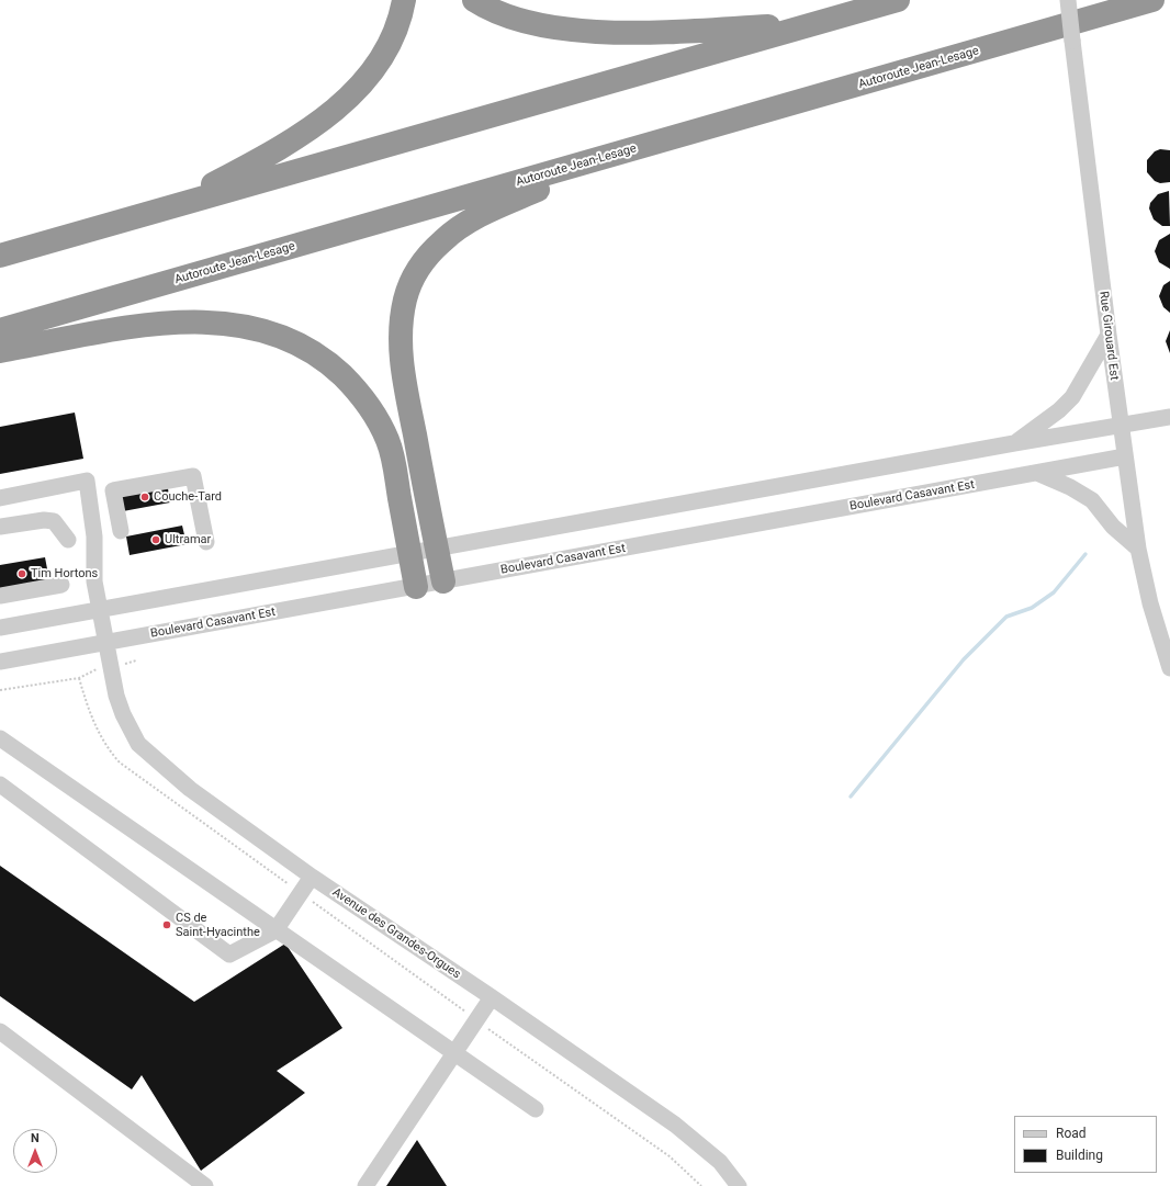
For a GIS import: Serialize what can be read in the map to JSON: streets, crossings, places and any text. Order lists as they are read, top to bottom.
{
  "streets": {
    "highway": ["Autoroute Jean-Lesage"],
    "street": ["Rue Girouard Est", "Boulevard Casavant Est", "Avenue des Grandes-Orgues"]
  },
  "crossings": [
    ["Rue Girouard Est", "Boulevard Casavant Est"],
    ["Boulevard Casavant Est", "Avenue des Grandes-Orgues"]
  ],
  "places": [
    "Couche-Tard",
    "Ultramar",
    "Tim Hortons",
    "CS de Saint-Hyacinthe"
  ],
  "legend": ["Road", "Building"],
  "north": "top"
}
